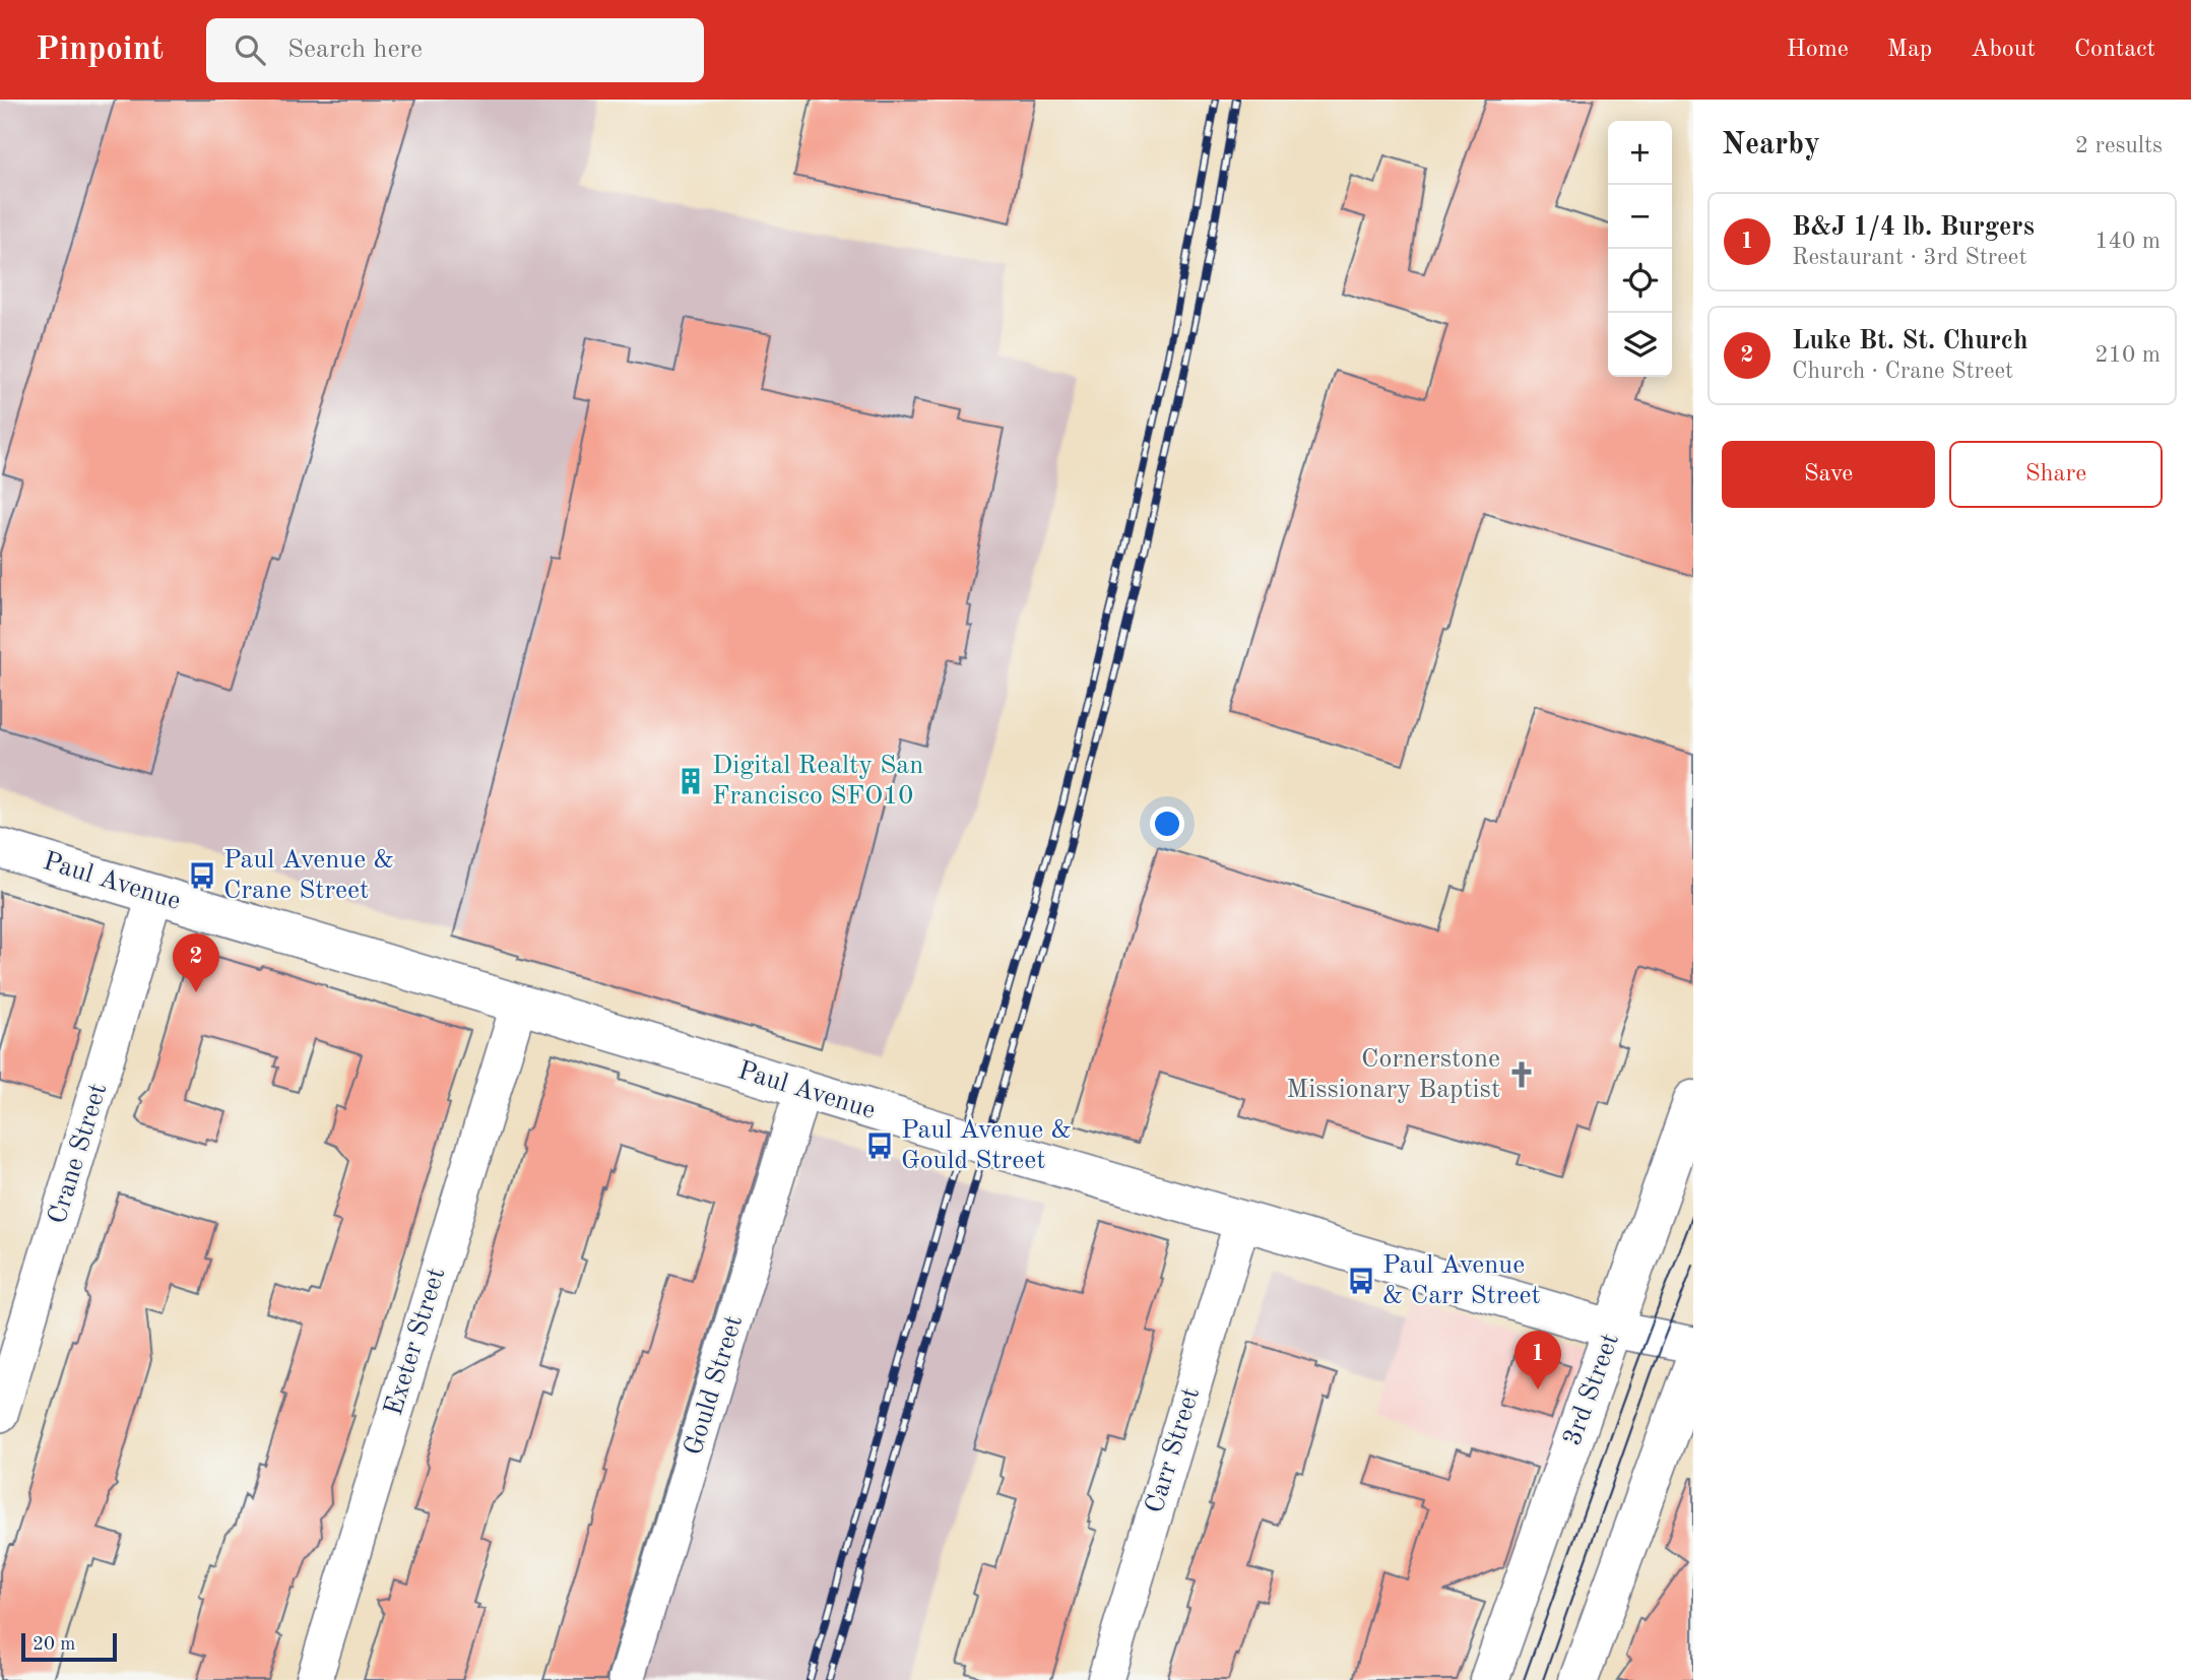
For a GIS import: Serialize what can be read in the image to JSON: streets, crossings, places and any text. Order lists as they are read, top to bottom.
{
  "streets": {
    "main road": ["Paul Avenue", "3rd Street"],
    "street": [
      "Crane Street",
      "Exeter Street",
      "Gould Street",
      "Carr Street"
    ]
  },
  "crossings": [
    ["Paul Avenue", "Crane Street"],
    ["Paul Avenue", "Exeter Street"],
    ["Paul Avenue", "Gould Street"],
    ["Paul Avenue", "3rd Street"],
    ["Paul Avenue", "Carr Street"]
  ],
  "places": {
    "building": ["Digital Realty San Francisco SFO10"],
    "bus stop": ["Paul Avenue & Crane Street", "Paul Avenue & Gould Street", "Paul Avenue & Carr Street"],
    "church": ["Cornerstone Missionary Baptist"]
  },
  "scale_bar": "20 m",
  "page": {
    "header": "Pinpoint",
    "search": "Search here",
    "nav": [
      "Home",
      "Map",
      "About",
      "Contact"
    ],
    "heading": ["Nearby", "2 results"],
    "map_buttons": ["+", "−"],
    "list": [
      {
        "mark": "1",
        "name": "B&J 1/4 lb. Burgers",
        "note": "Restaurant · 3rd Street",
        "value": "140 m"
      },
      {
        "mark": "2",
        "name": "Luke Bt. St. Church",
        "note": "Church · Crane Street",
        "value": "210 m"
      }
    ],
    "buttons": ["Save", "Share"],
    "pins": ["2", "1"],
    "scale": "20 m"
  }
}
